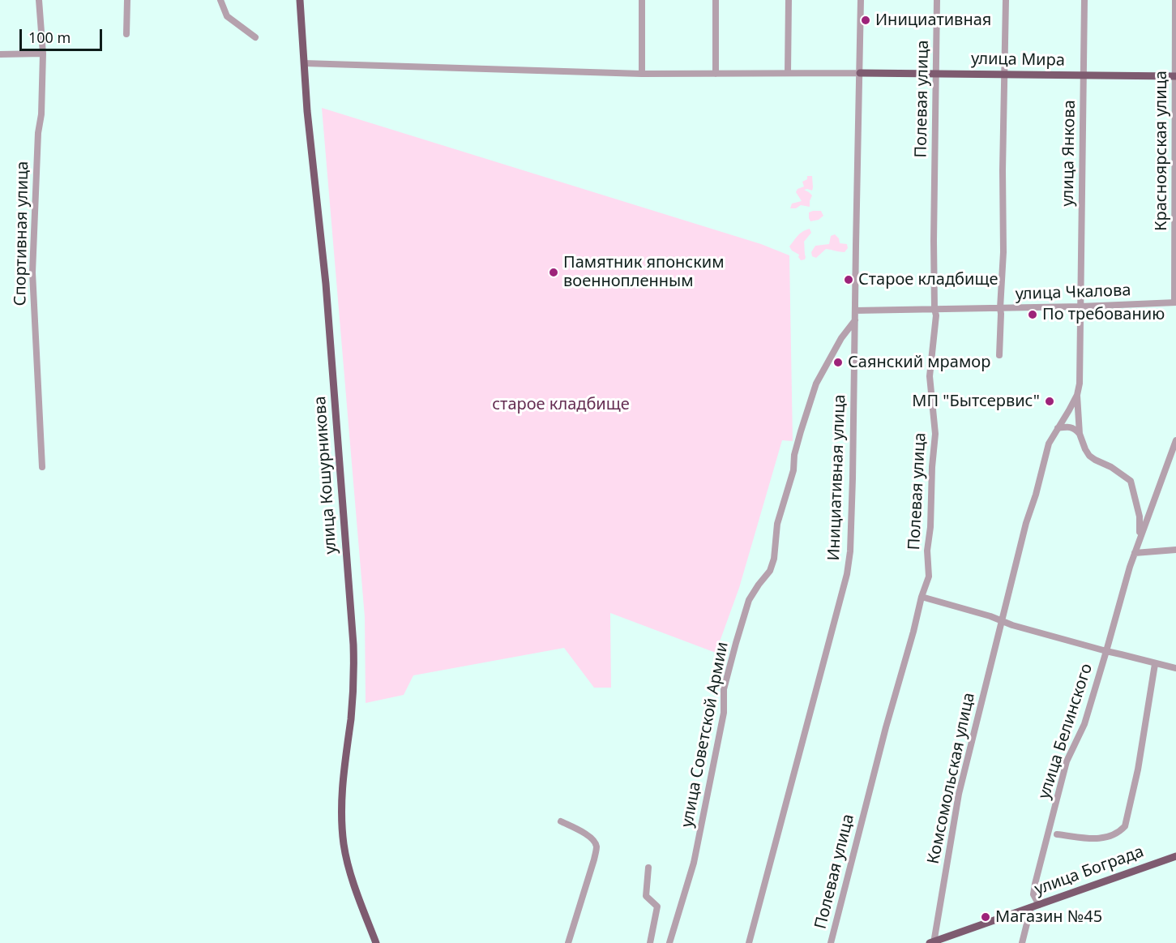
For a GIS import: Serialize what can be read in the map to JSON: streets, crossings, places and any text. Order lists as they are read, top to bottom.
{
  "streets": {
    "main road": ["улица Мира", "улица Кошурникова", "улица Бограда"],
    "street": [
      "Полевая улица",
      "Красноярская улица",
      "улица Янкова",
      "Спортивная улица",
      "улица Чкалова",
      "Инициативная улица",
      "улица Белинского",
      "улица Советской Армии",
      "Комсомольская улица"
    ]
  },
  "crossings": [
    ["улица Мира", "Полевая улица"],
    ["улица Мира", "Красноярская улица"],
    ["улица Мира", "улица Янкова"],
    ["улица Мира", "Инициативная улица"],
    ["Полевая улица", "улица Чкалова"],
    ["Красноярская улица", "улица Чкалова"],
    ["улица Янкова", "улица Чкалова"],
    ["улица Янкова", "Комсомольская улица"],
    ["улица Чкалова", "Инициативная улица"],
    ["улица Чкалова", "Комсомольская улица"],
    ["Инициативная улица", "улица Советской Армии"],
    ["улица Белинского", "Комсомольская улица"],
    ["улица Белинского", "улица Бограда"],
    ["Комсомольская улица", "улица Бограда"]
  ],
  "parks": ["старое кладбище"],
  "places": [
    "Инициативная",
    "Памятник японским военнопленным",
    "Старое кладбище",
    "По требованию",
    "Саянский мрамор",
    "МП \"Бытсервис\"",
    "Магазин №45"
  ],
  "scale_bar": "100 m"
}
